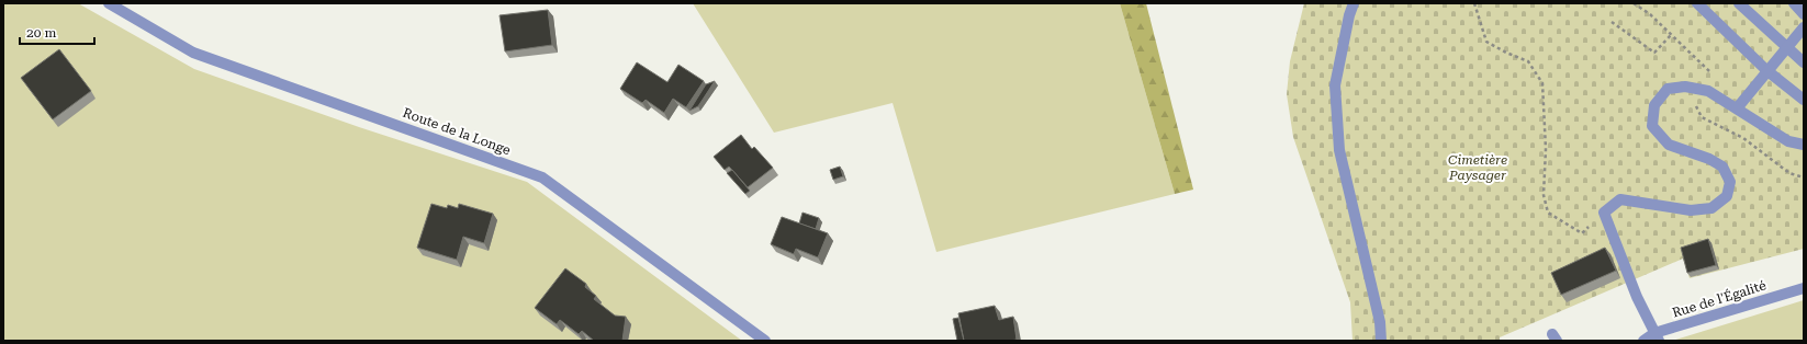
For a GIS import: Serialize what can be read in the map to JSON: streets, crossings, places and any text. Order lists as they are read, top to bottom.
{
  "streets": {
    "street": ["Route de la Longe", "Rue de l'Égalité"]
  },
  "parks": ["Cimetière Paysager"],
  "scale_bar": "20 m"
}
